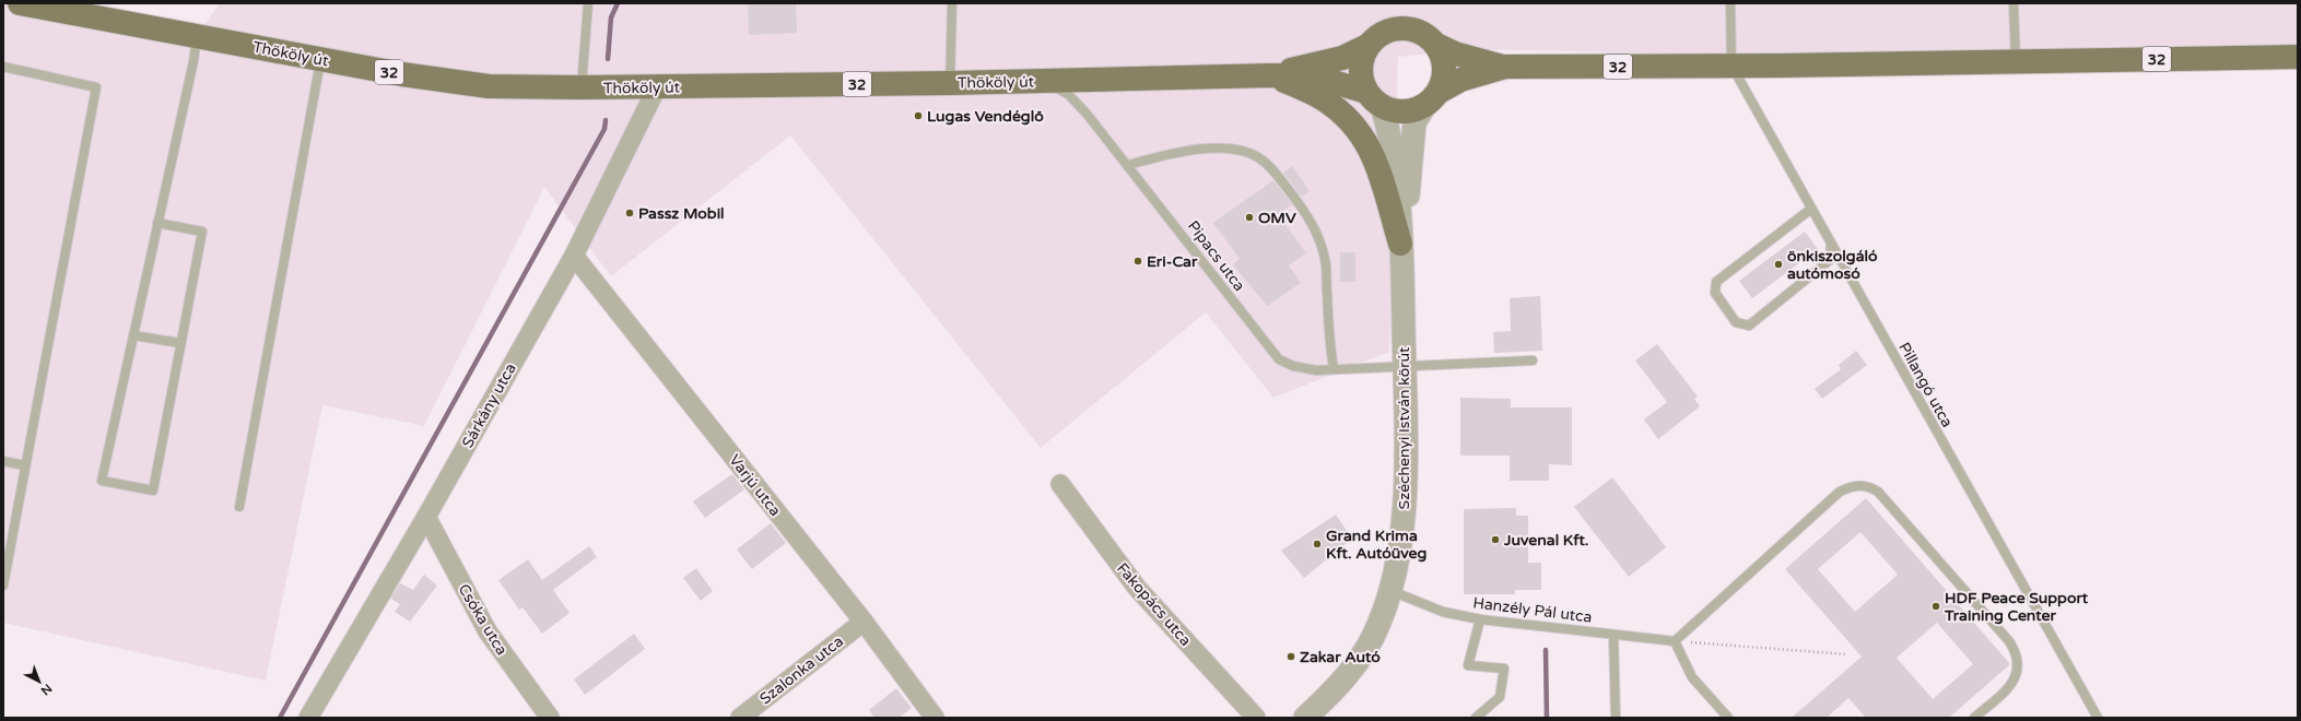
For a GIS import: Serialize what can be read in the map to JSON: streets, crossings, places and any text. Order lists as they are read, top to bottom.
{
  "streets": {
    "main road": ["Thököly út", "32"],
    "street": [
      "Sárkány utca",
      "Széchenyi István körút",
      "Varjú utca",
      "Fakopács utca",
      "Csóka utca",
      "Szalonka utca"
    ],
    "lane": ["Pipacs utca", "Pillangó utca", "Hanzély Pál utca"]
  },
  "crossings": [
    ["Thököly út", "32"],
    ["Thököly út", "Pipacs utca"],
    ["Thököly út", "Sárkány utca"],
    ["Thököly út", "Széchenyi István körút"],
    ["32", "Pillangó utca"],
    ["32", "Széchenyi István körút"],
    ["Pipacs utca", "Széchenyi István körút"],
    ["Sárkány utca", "Varjú utca"],
    ["Sárkány utca", "Csóka utca"],
    ["Széchenyi István körút", "Hanzély Pál utca"],
    ["Varjú utca", "Szalonka utca"]
  ],
  "places": [
    "Lugas Vendéglő",
    "Passz Mobil",
    "OMV",
    "Eri-Car",
    "önkiszolgáló autómosó",
    "Juvenal Kft.",
    "Grand Krima Kft. Autóüveg",
    "HDF Peace Support Training Center",
    "Zakar Autó"
  ],
  "north": "bottom right"
}
